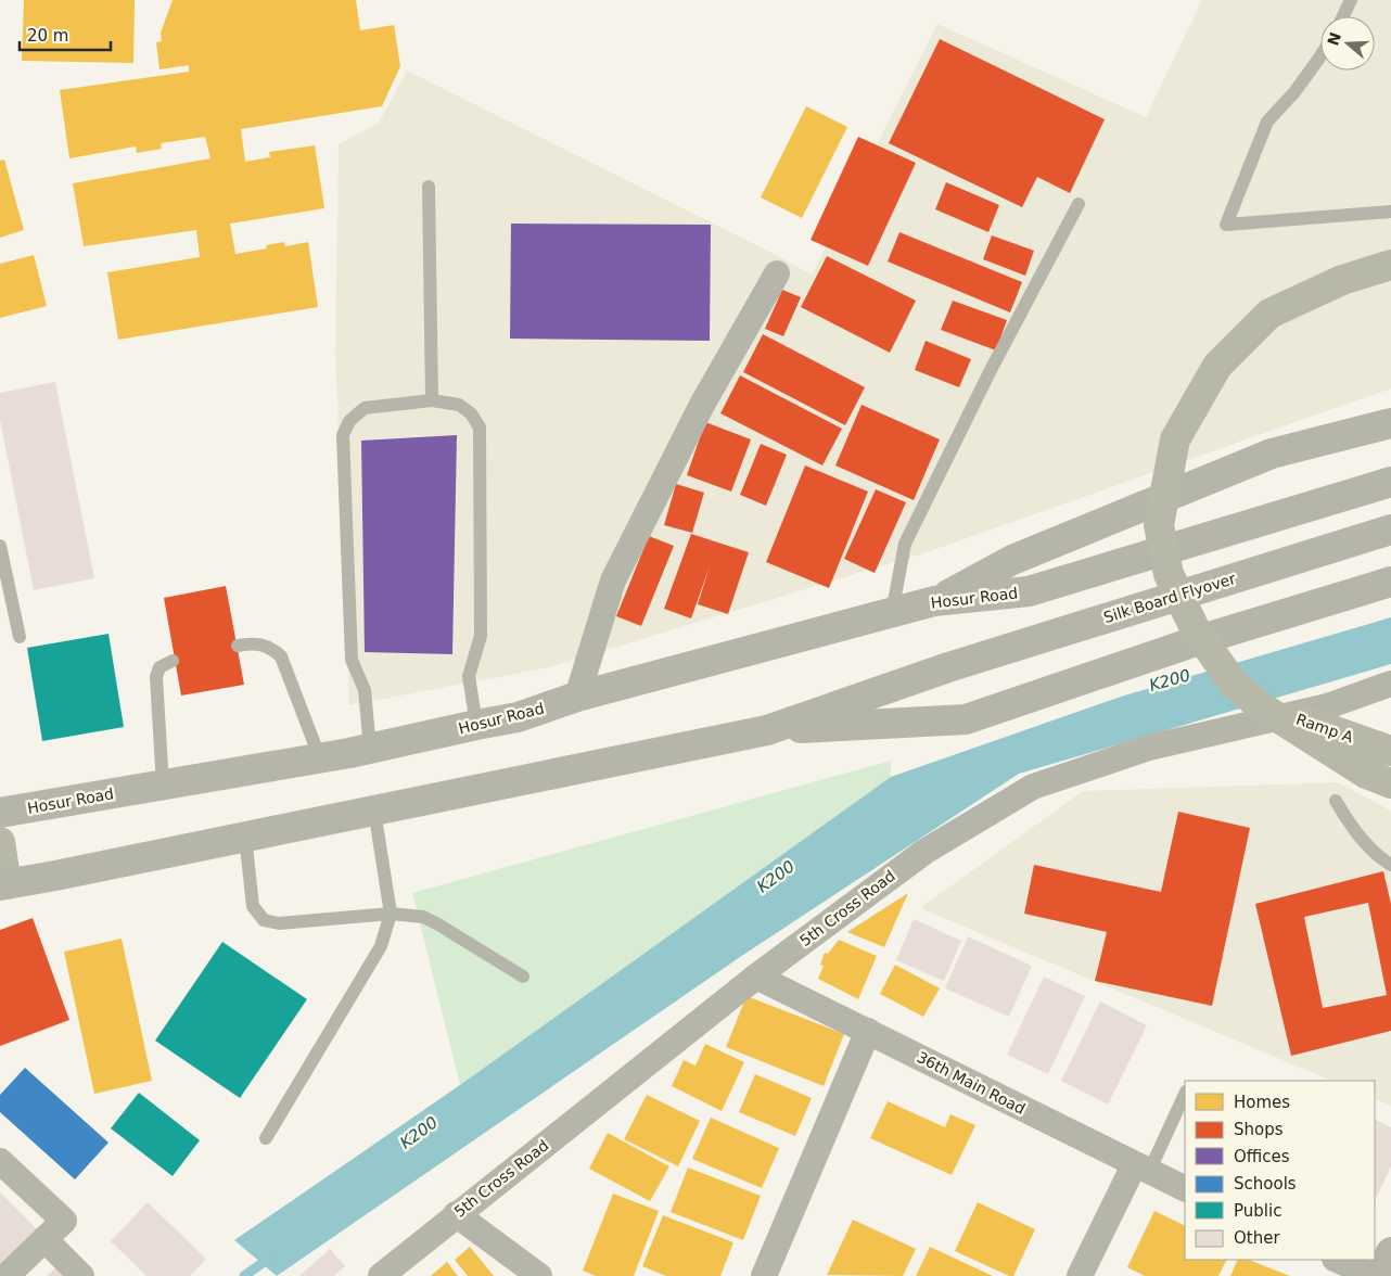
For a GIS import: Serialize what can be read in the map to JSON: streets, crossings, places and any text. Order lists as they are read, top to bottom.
{
  "streets": {
    "highway": ["Hosur Road", "Silk Board Flyover"],
    "main road": ["Ramp A"],
    "street": ["5th Cross Road", "36th Main Road"]
  },
  "crossings": [
    ["5th Cross Road", "36th Main Road"]
  ],
  "water": ["K200"],
  "legend": [
    "Homes",
    "Shops",
    "Offices",
    "Schools",
    "Public",
    "Other"
  ],
  "scale_bar": "20 m",
  "north": "left"
}
